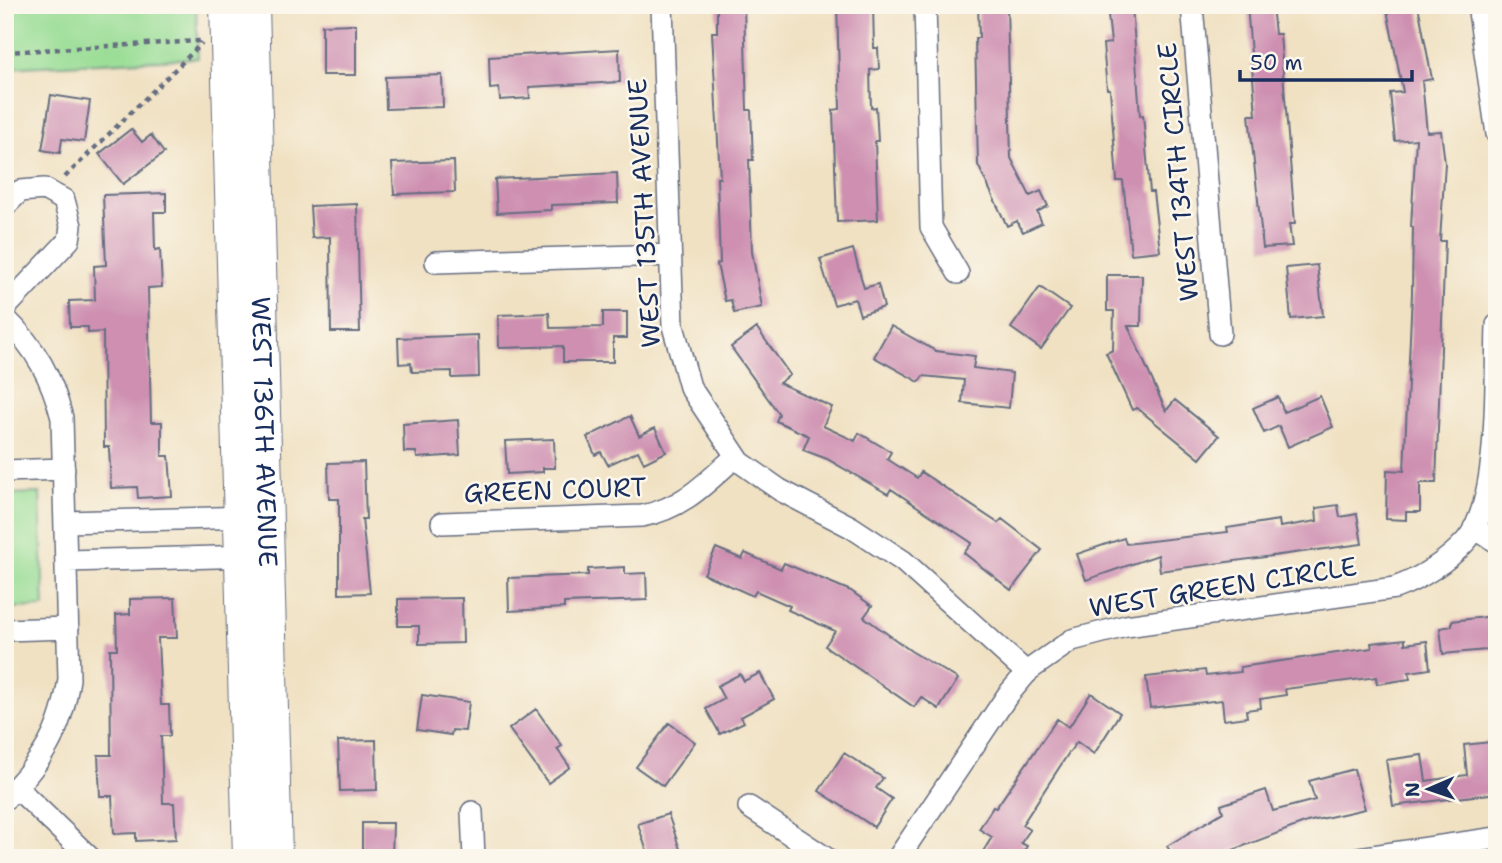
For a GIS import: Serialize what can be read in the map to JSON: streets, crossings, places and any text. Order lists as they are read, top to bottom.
{
  "streets": {
    "main road": ["WEST 136TH AVENUE"],
    "street": [
      "WEST 134TH CIRCLE",
      "WEST 135TH AVENUE",
      "GREEN COURT",
      "WEST GREEN CIRCLE"
    ]
  },
  "crossings": [
    ["WEST 135TH AVENUE", "GREEN COURT"],
    ["WEST 135TH AVENUE", "WEST GREEN CIRCLE"]
  ],
  "scale_bar": "50 m",
  "north": "left"
}
